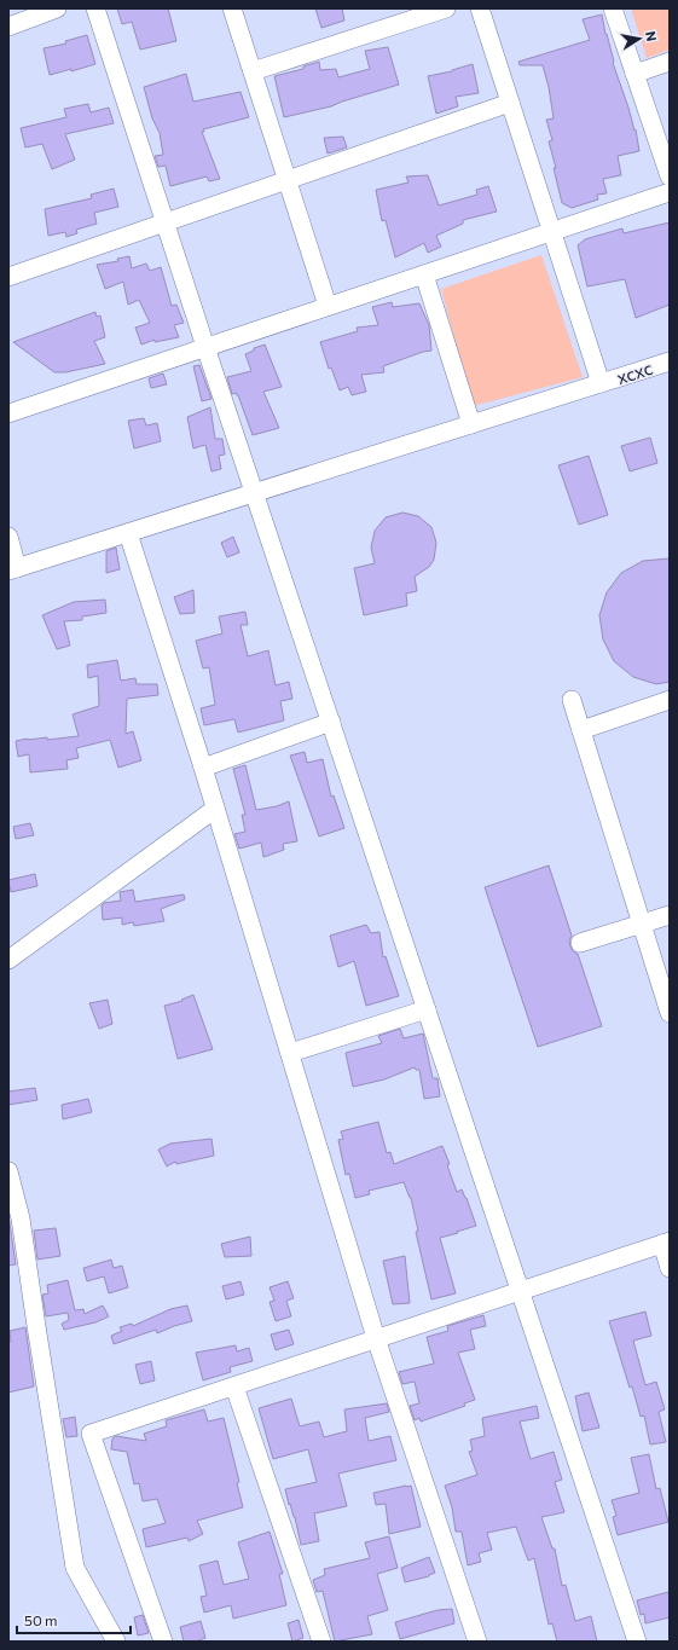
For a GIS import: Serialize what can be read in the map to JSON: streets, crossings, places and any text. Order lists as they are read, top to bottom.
{
  "streets": {
    "street": ["xcxc"]
  },
  "scale_bar": "50 m",
  "north": "right"
}
